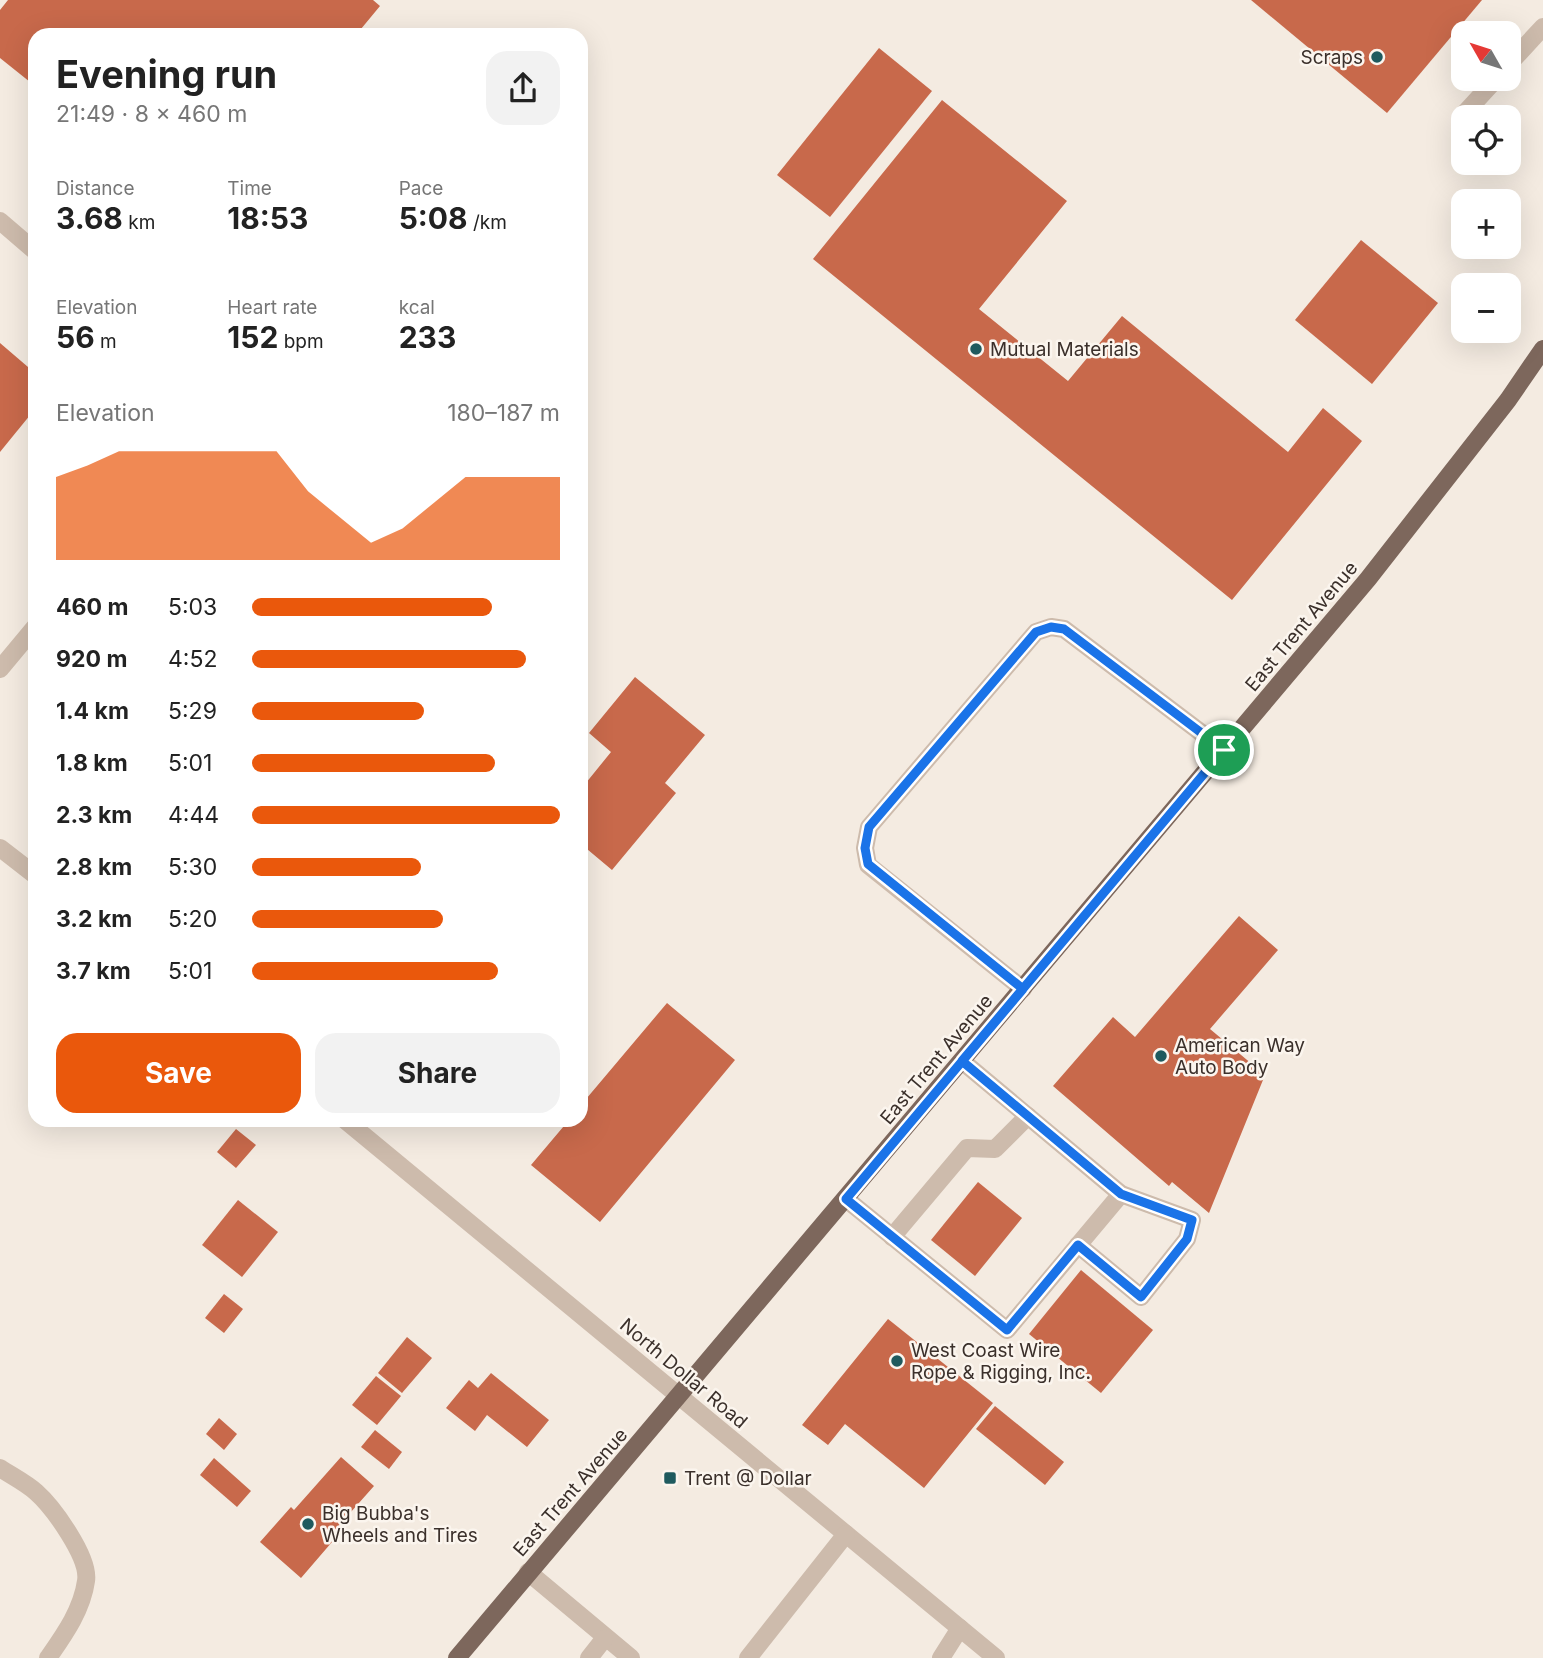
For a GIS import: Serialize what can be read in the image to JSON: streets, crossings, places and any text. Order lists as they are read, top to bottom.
{
  "streets": {
    "main road": ["East Trent Avenue"],
    "street": ["North Dollar Road"]
  },
  "crossings": [
    ["East Trent Avenue", "North Dollar Road"]
  ],
  "places": {
    "other": [
      "Scraps",
      "Mutual Materials",
      "American Way Auto Body",
      "West Coast Wire Rope & Rigging, Inc.",
      "Big Bubba's Wheels and Tires"
    ],
    "transit": ["Trent @ Dollar"]
  },
  "north": "top left",
  "page": {
    "map_buttons": ["+", "−"],
    "heading": ["Evening run", "21:49 · 8 × 460 m"],
    "stats": [
      ["Distance", "3.68 km"],
      ["Time", "18:53"],
      ["Pace", "5:08 /km"],
      ["Elevation", "56 m"],
      ["Heart rate", "152 bpm"],
      ["kcal", "233"]
    ],
    "chart": ["Elevation", "180–187 m"],
    "list": [
      {
        "name": "460 m",
        "note": "5:03"
      },
      {
        "name": "920 m",
        "note": "4:52"
      },
      {
        "name": "1.4 km",
        "note": "5:29"
      },
      {
        "name": "1.8 km",
        "note": "5:01"
      },
      {
        "name": "2.3 km",
        "note": "4:44"
      },
      {
        "name": "2.8 km",
        "note": "5:30"
      },
      {
        "name": "3.2 km",
        "note": "5:20"
      },
      {
        "name": "3.7 km",
        "note": "5:01"
      }
    ],
    "buttons": ["Save", "Share"]
  }
}
